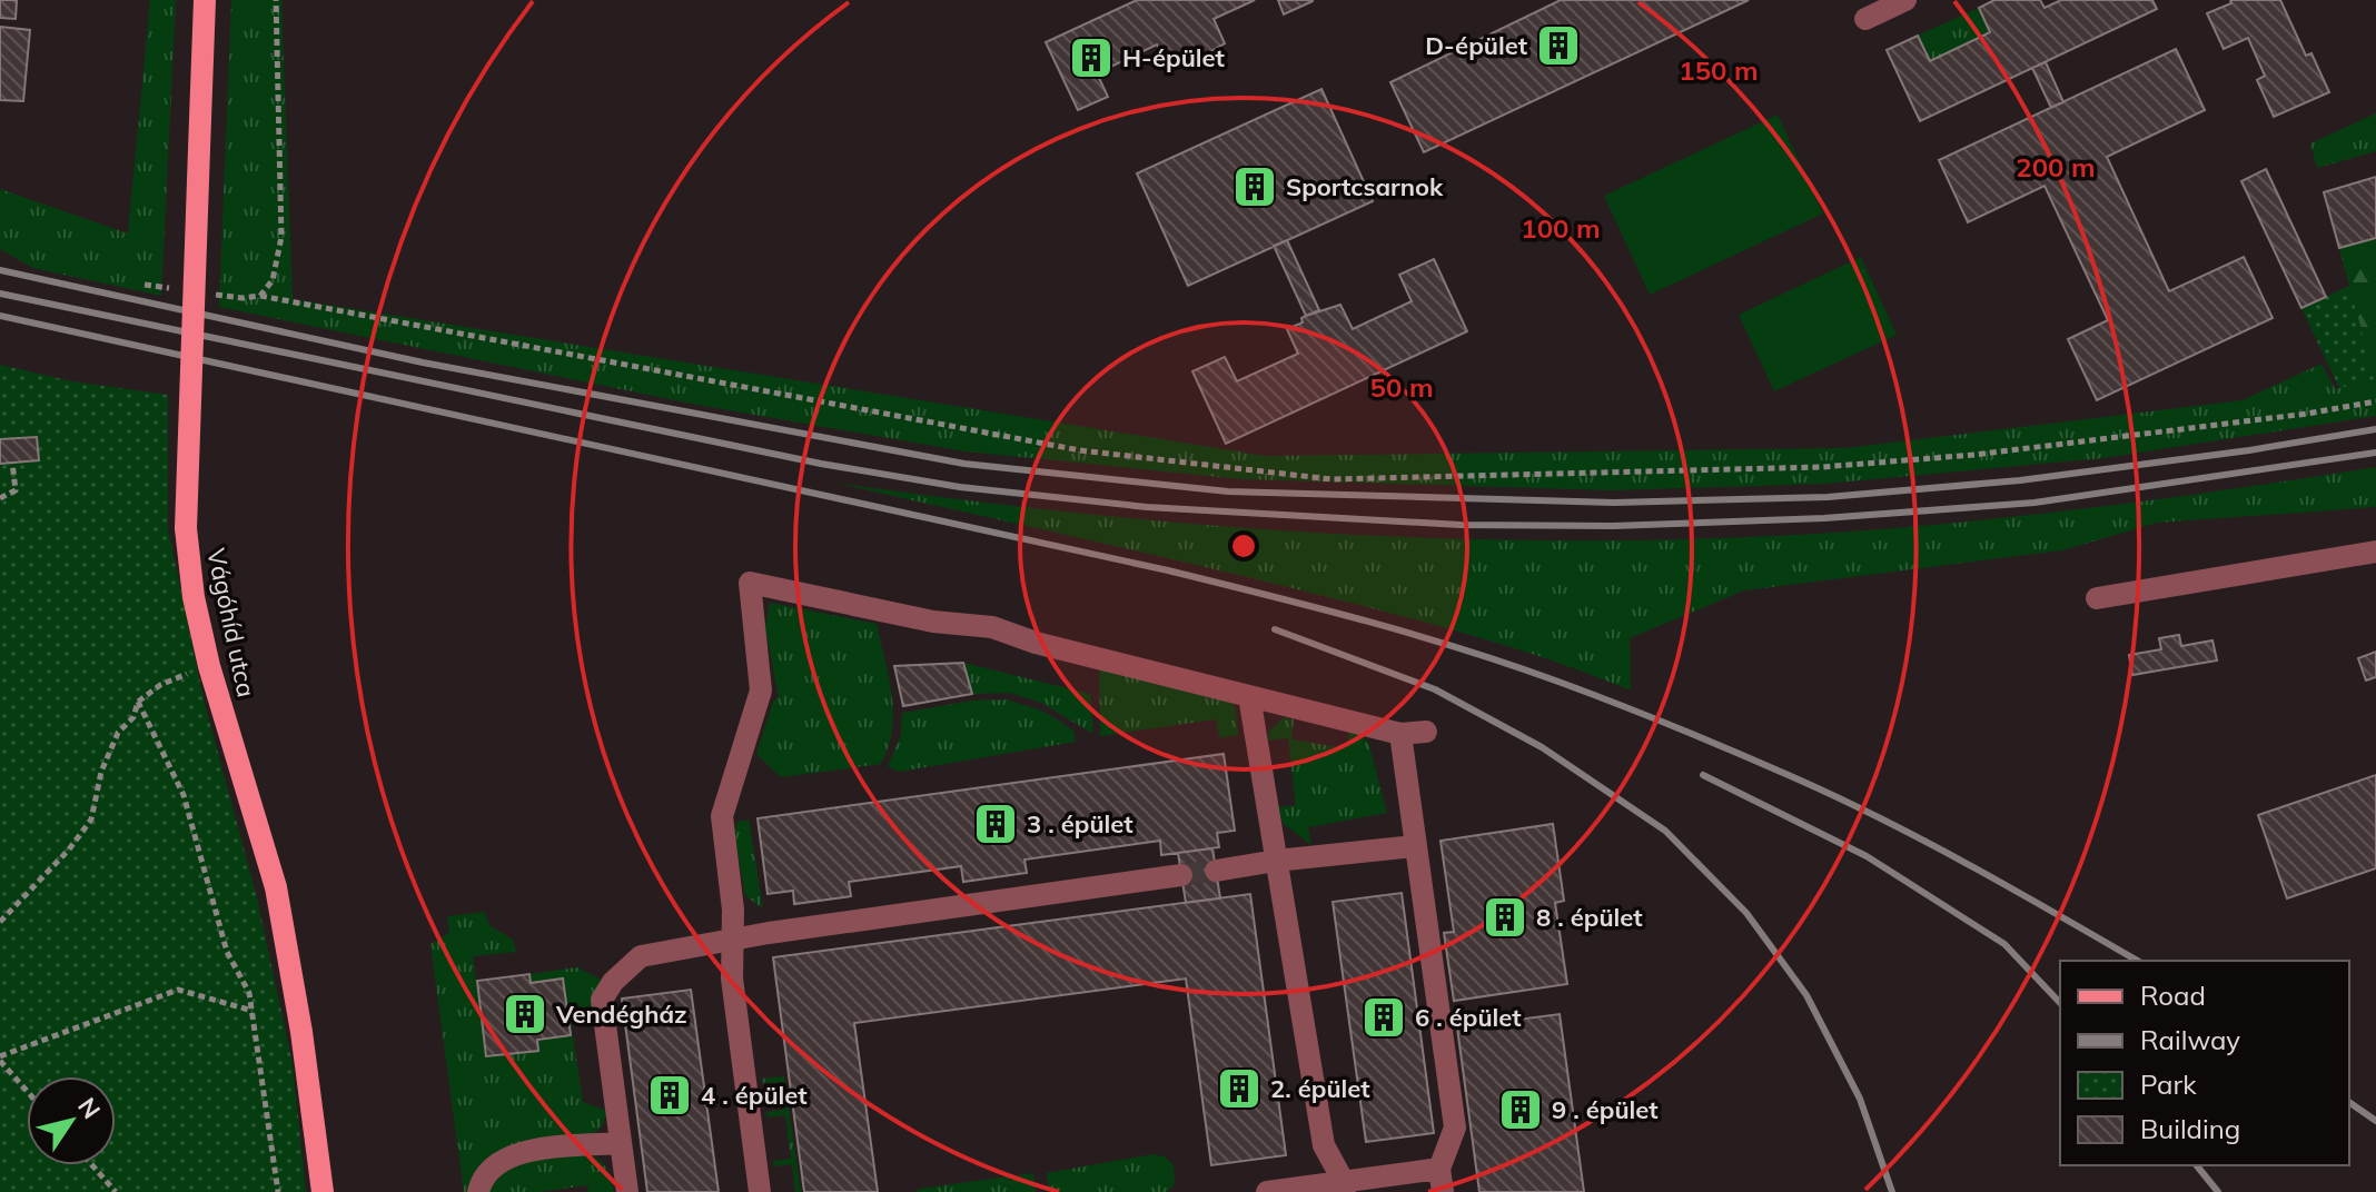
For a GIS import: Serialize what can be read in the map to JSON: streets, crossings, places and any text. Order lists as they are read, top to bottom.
{
  "streets": {
    "main road": ["Vágóhíd utca"]
  },
  "places": {
    "building": [
      "D-épület",
      "H-épület",
      "Sportcsarnok",
      "3 . épület",
      "8 . épület",
      "Vendégház",
      "6 . épület",
      "2. épület",
      "4 . épület",
      "9 . épület"
    ]
  },
  "legend": [
    "Road",
    "Railway",
    "Park",
    "Building"
  ],
  "north": "top right",
  "rings": [
    "150 m",
    "200 m",
    "100 m",
    "50 m"
  ]
}
